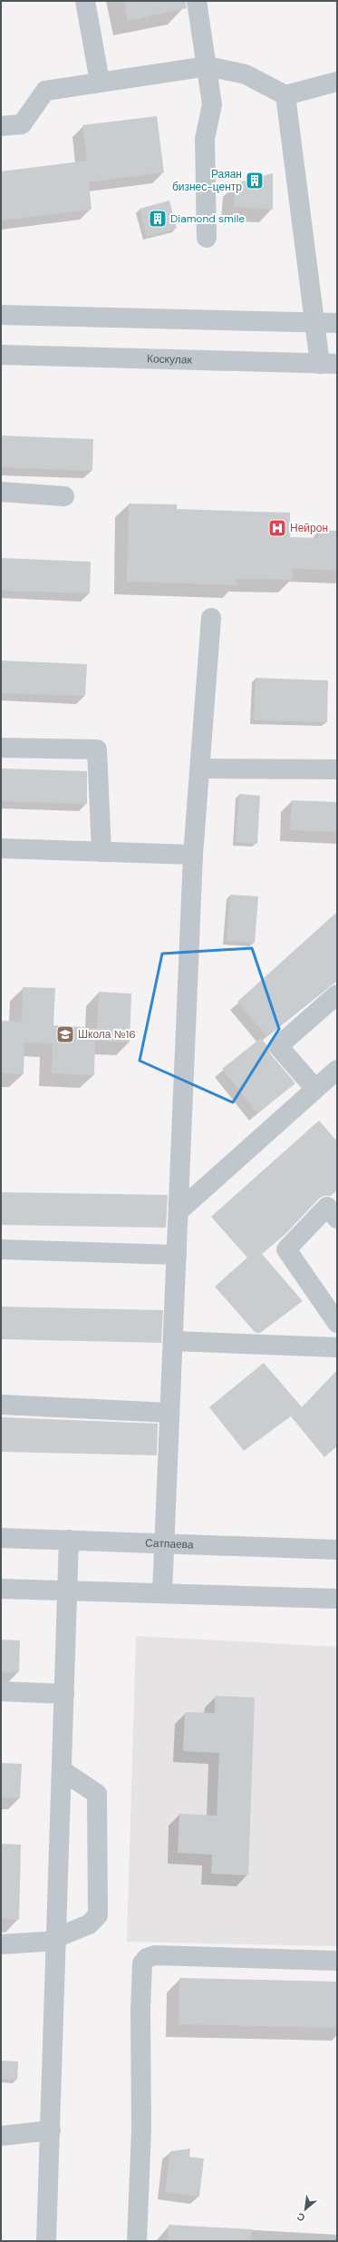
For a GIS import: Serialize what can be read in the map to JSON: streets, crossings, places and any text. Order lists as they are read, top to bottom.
{
  "streets": {
    "street": ["Коскулак", "Сатпаева"]
  },
  "places": {
    "building": ["Раяан бизнес-центр", "Diamond smile"],
    "hospital": ["Нейрон"],
    "school or university": ["Школа №16"]
  },
  "north": "bottom left"
}
